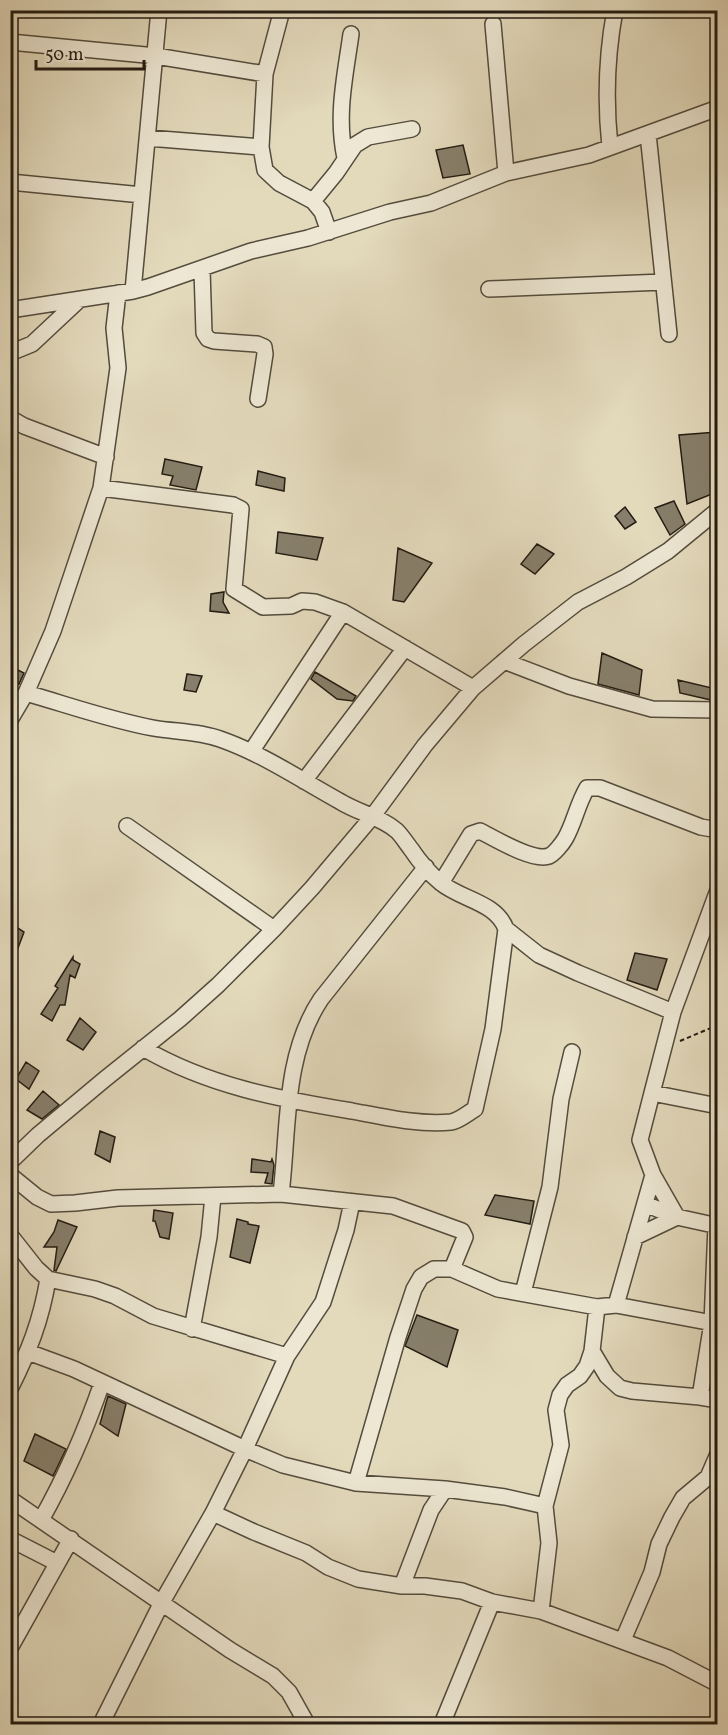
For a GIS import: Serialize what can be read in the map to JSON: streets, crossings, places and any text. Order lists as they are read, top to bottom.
{
  "scale_bar": "50 m"
}
